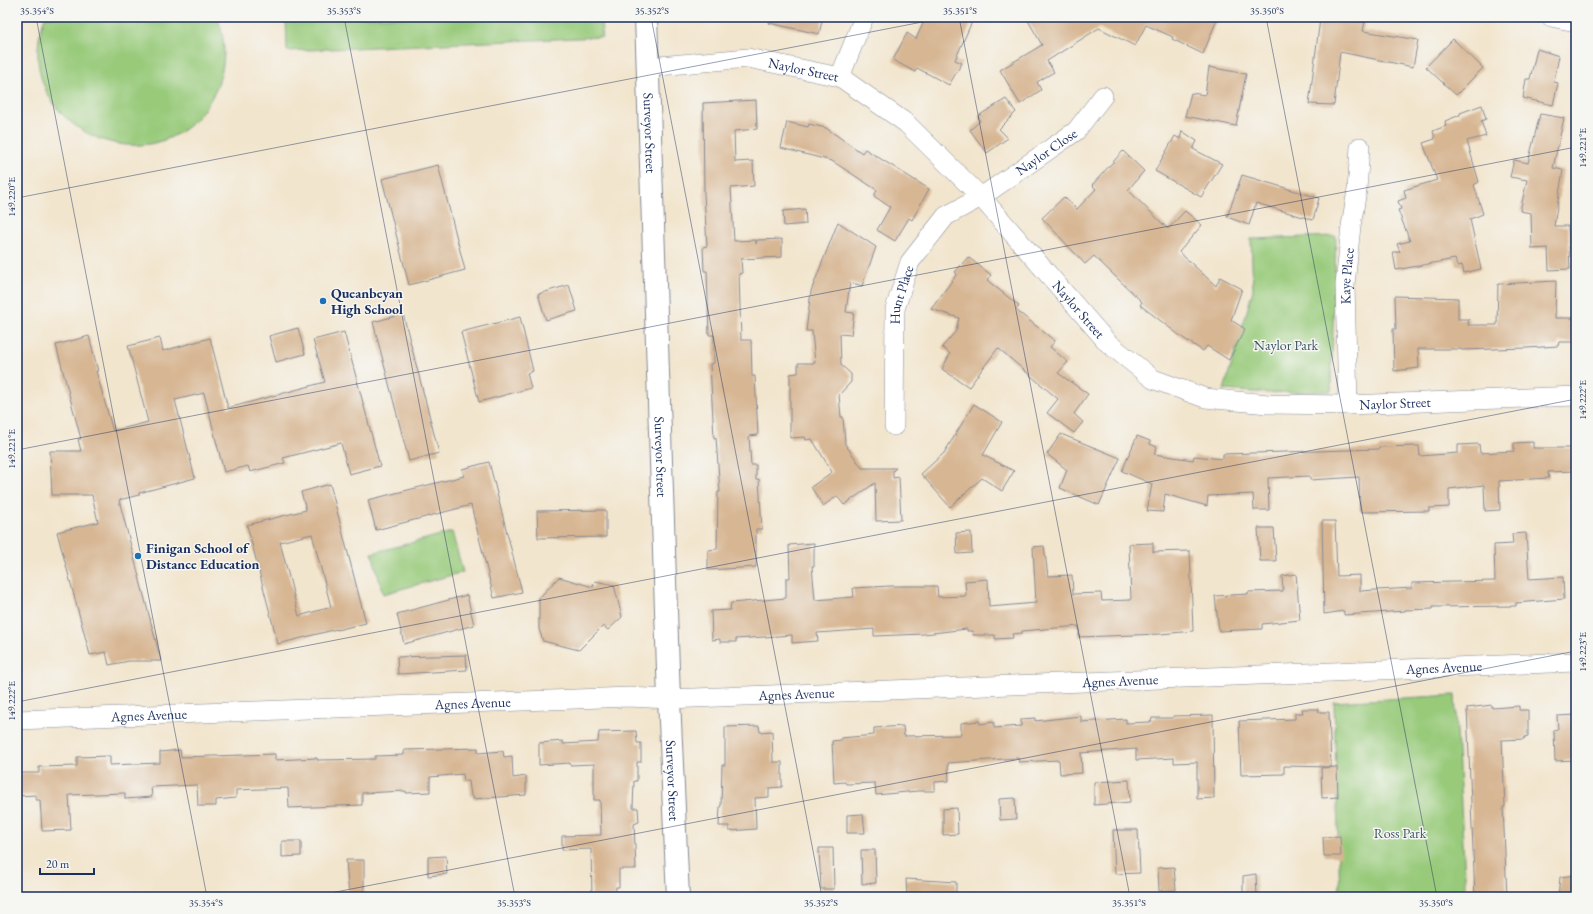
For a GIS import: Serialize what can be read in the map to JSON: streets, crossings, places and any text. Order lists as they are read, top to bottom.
{
  "streets": {
    "street": [
      "Naylor Street",
      "Surveyor Street",
      "Naylor Close",
      "Kaye Place",
      "Hunt Place",
      "Agnes Avenue"
    ]
  },
  "crossings": [
    ["Naylor Street", "Surveyor Street"],
    ["Naylor Street", "Naylor Close"],
    ["Naylor Street", "Kaye Place"],
    ["Naylor Street", "Hunt Place"],
    ["Surveyor Street", "Agnes Avenue"],
    ["Naylor Close", "Hunt Place"]
  ],
  "parks": ["Naylor Park", "Ross Park"],
  "places": ["Queanbeyan High School", "Finigan School of Distance Education"],
  "scale_bar": "20 m",
  "coordinates": [
    "35.354°S",
    "35.353°S",
    "35.352°S",
    "35.351°S",
    "35.350°S",
    "149.221°E",
    "149.220°E",
    "149.222°E",
    "149.223°E"
  ]
}
